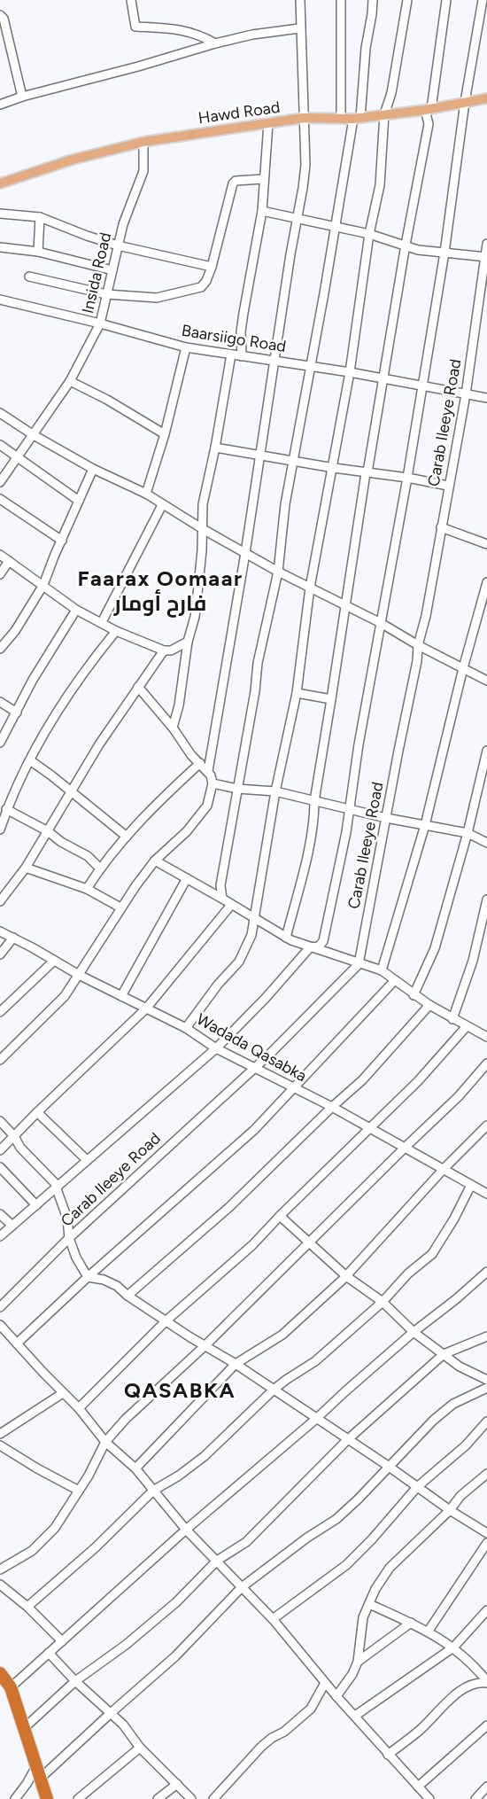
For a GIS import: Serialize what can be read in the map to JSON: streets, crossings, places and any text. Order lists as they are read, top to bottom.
{
  "streets": {
    "main road": ["Hawd Road"],
    "street": [
      "Insida Road",
      "Baarsiigo Road",
      "Carab Ileeye Road",
      "Wadada Qasabka"
    ]
  },
  "crossings": [
    ["Hawd Road", "Insida Road"],
    ["Insida Road", "Baarsiigo Road"],
    ["Baarsiigo Road", "Carab Ileeye Road"],
    ["Carab Ileeye Road", "Wadada Qasabka"]
  ],
  "districts": ["Faarax Oomaar فارح أومار", "QASABKA"]
}
